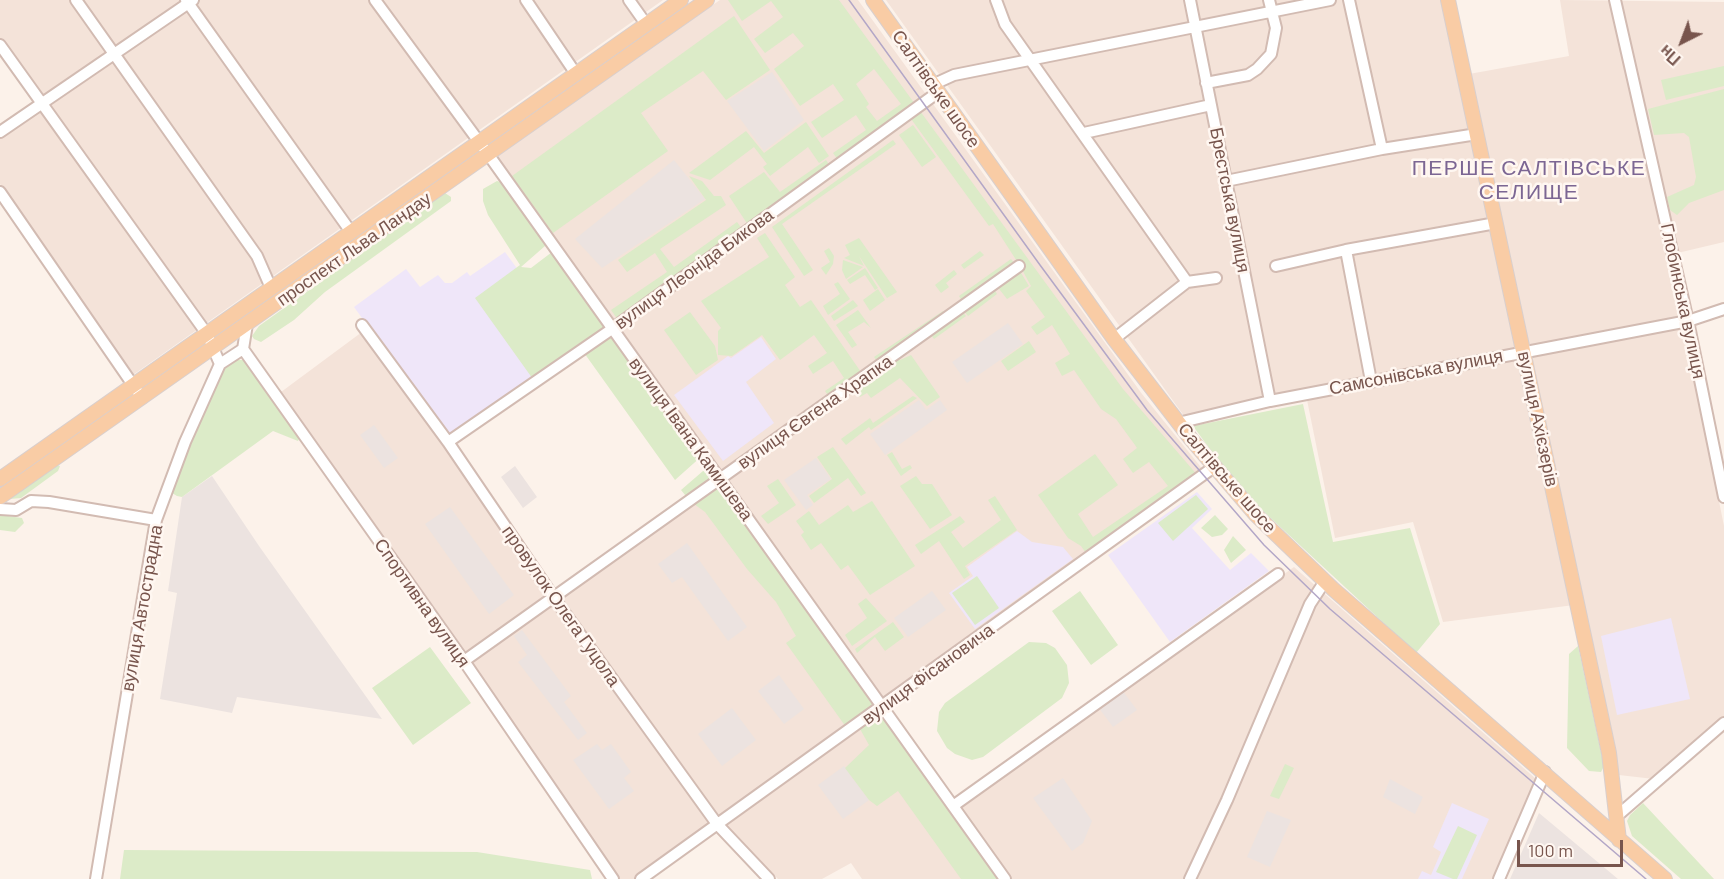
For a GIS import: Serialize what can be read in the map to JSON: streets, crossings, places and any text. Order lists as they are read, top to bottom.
{
  "streets": {
    "main road": ["Салтівське шосе", "проспект Льва Ландау", "вулиця Ахієзерів"],
    "street": [
      "Брестська вулиця",
      "вулиця Леоніда Бикова",
      "Глобинська вулиця",
      "Самсонівська вулиця",
      "вулиця Євгена Храпка",
      "вулиця Івана Камишева",
      "Спортивна вулиця",
      "провулок Олега Гуцола",
      "вулиця Автострадна",
      "вулиця Фісановича"
    ]
  },
  "crossings": [
    ["Салтівське шосе", "вулиця Леоніда Бикова"],
    ["Салтівське шосе", "Самсонівська вулиця"],
    ["Салтівське шосе", "вулиця Ахієзерів"],
    ["Салтівське шосе", "вулиця Фісановича"],
    ["Брестська вулиця", "вулиця Леоніда Бикова"],
    ["Брестська вулиця", "Самсонівська вулиця"],
    ["проспект Льва Ландау", "вулиця Івана Камишева"],
    ["вулиця Леоніда Бикова", "вулиця Івана Камишева"],
    ["вулиця Леоніда Бикова", "провулок Олега Гуцола"],
    ["Глобинська вулиця", "Самсонівська вулиця"],
    ["Самсонівська вулиця", "вулиця Ахієзерів"],
    ["вулиця Євгена Храпка", "вулиця Івана Камишева"],
    ["вулиця Євгена Храпка", "Спортивна вулиця"],
    ["вулиця Євгена Храпка", "провулок Олега Гуцола"],
    ["вулиця Івана Камишева", "вулиця Фісановича"],
    ["провулок Олега Гуцола", "вулиця Фісановича"]
  ],
  "districts": ["ПЕРШЕ САЛТІВСЬКЕ СЕЛИЩЕ"],
  "scale_bar": "100 m",
  "north": "bottom left"
}
